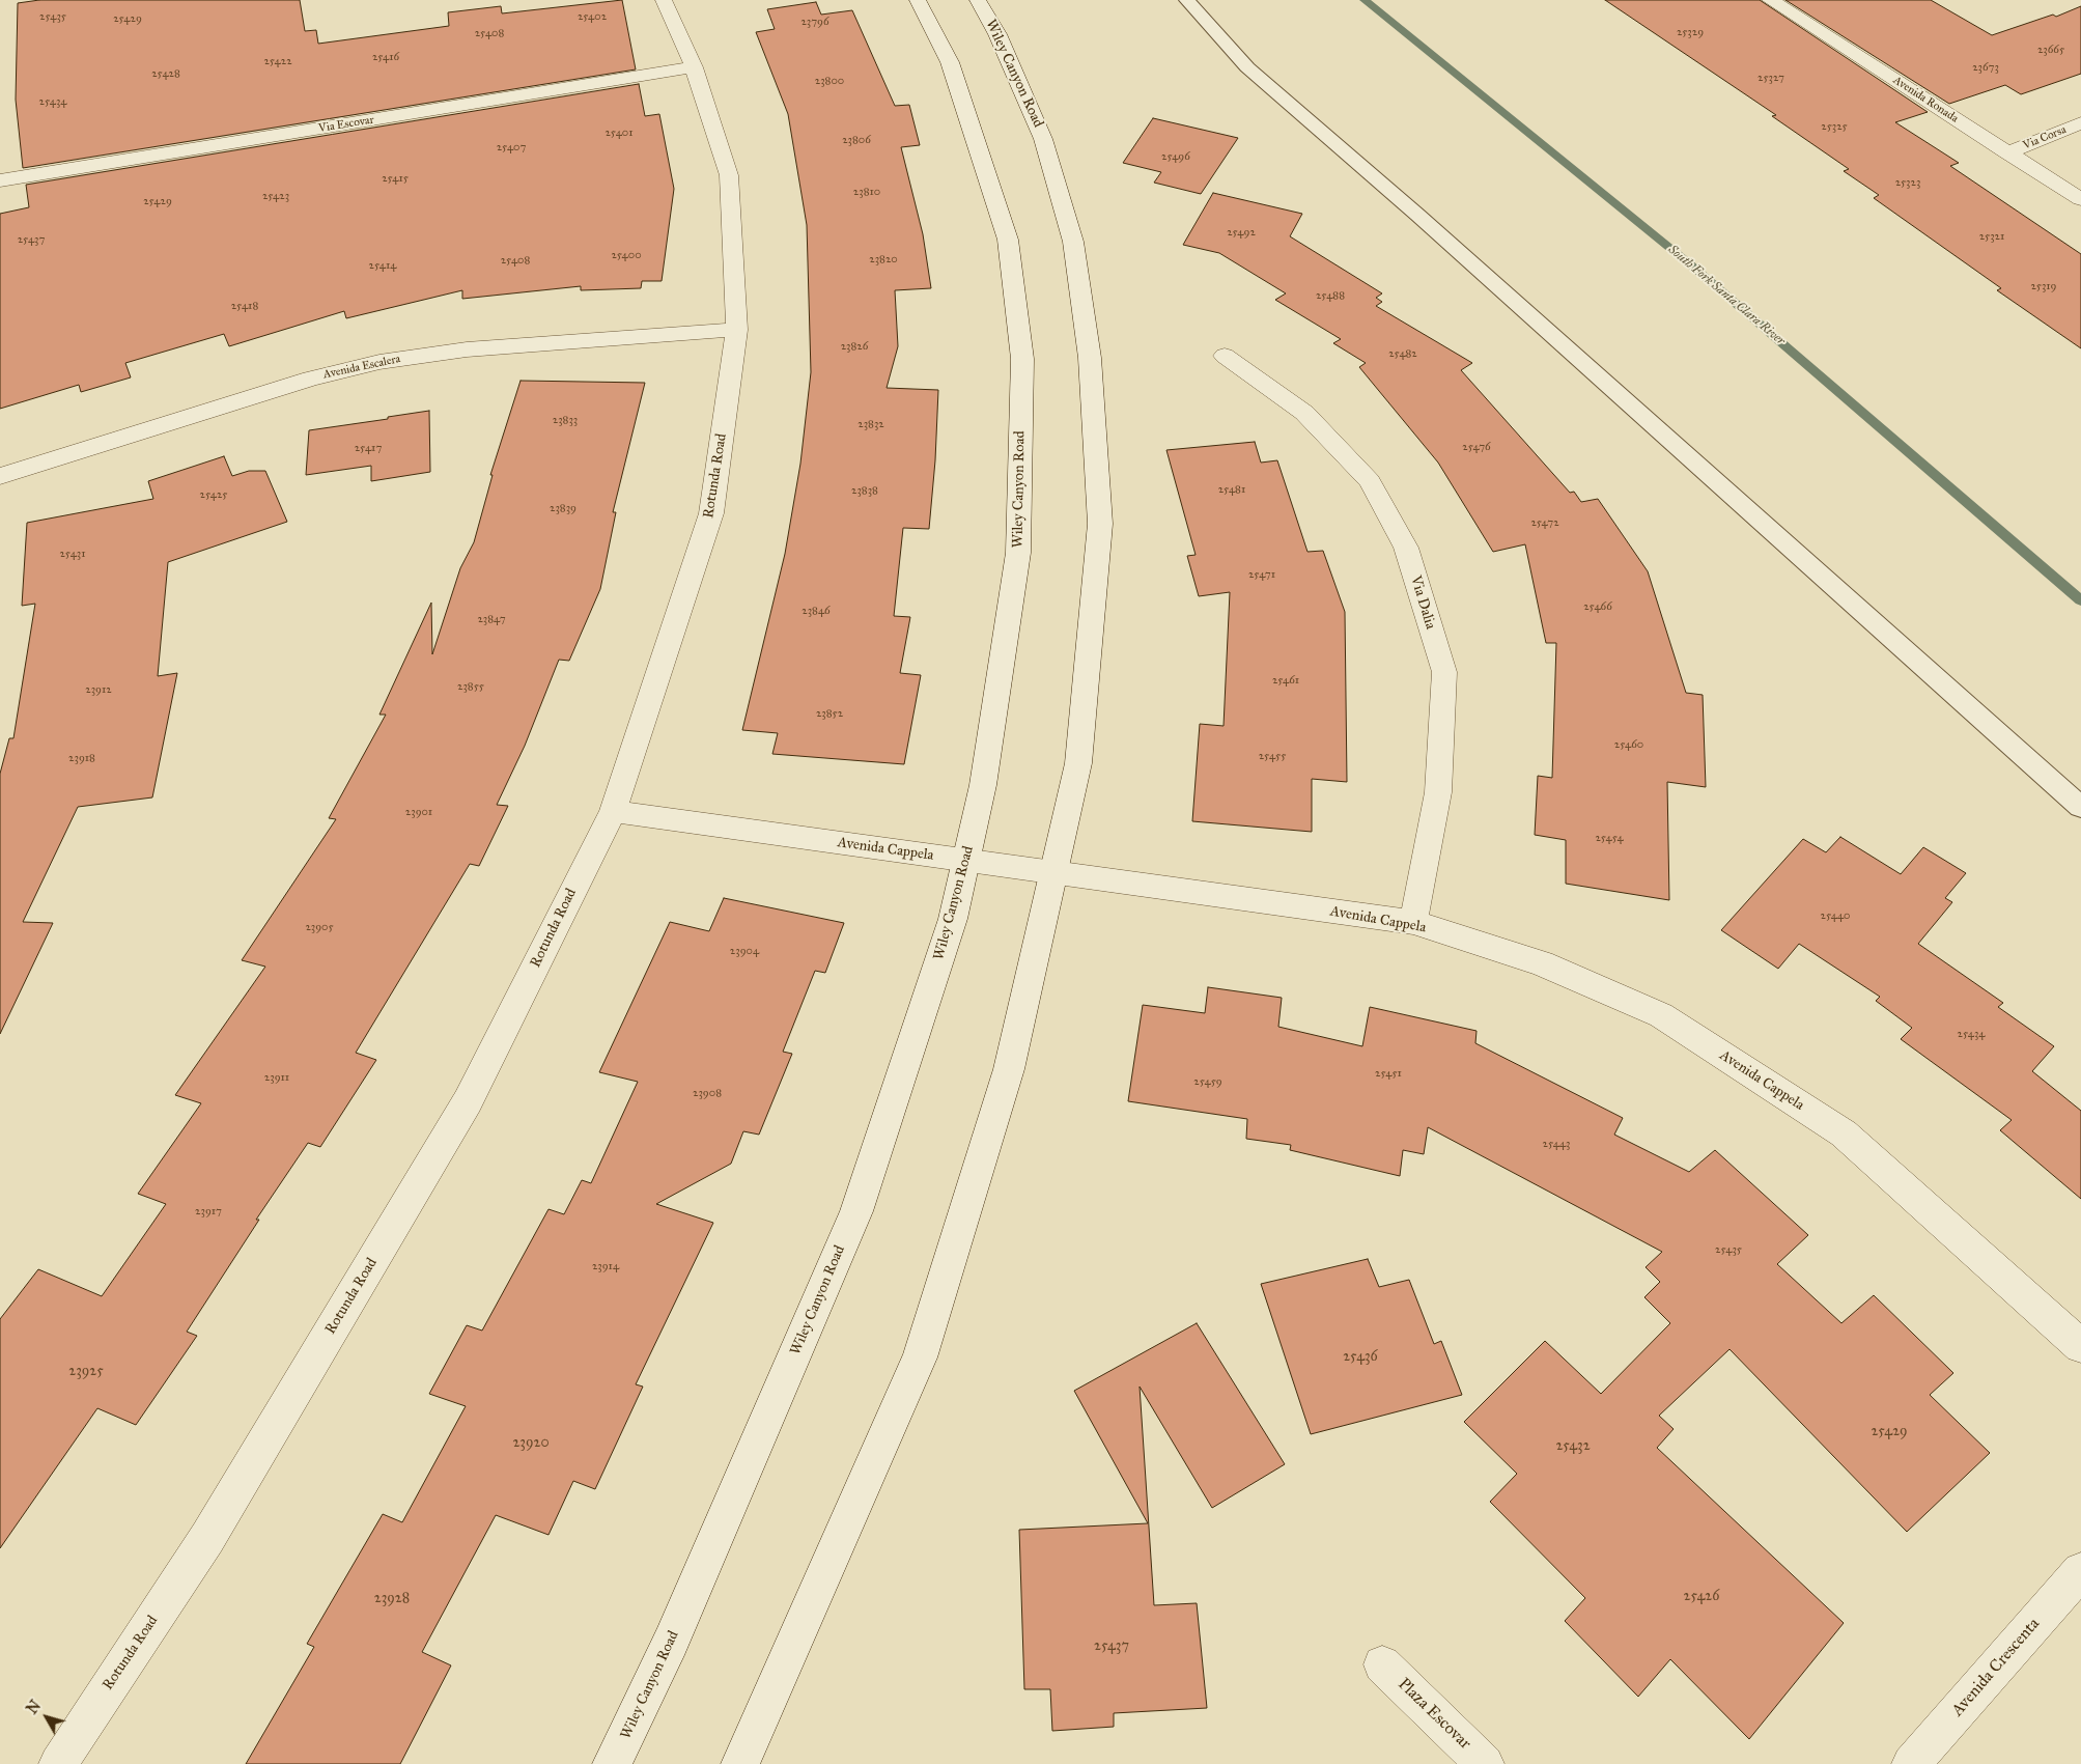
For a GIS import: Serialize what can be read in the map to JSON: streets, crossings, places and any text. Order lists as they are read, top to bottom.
{
  "streets": {
    "street": [
      "Wiley Canyon Road",
      "Avenida Ronada",
      "Via Escovar",
      "Via Corsa",
      "Avenida Escalera",
      "Rotunda Road",
      "Via Dalia",
      "Avenida Cappela",
      "Avenida Crescenta",
      "Plaza Escovar"
    ]
  },
  "crossings": [
    ["Wiley Canyon Road", "Avenida Cappela"],
    ["Avenida Ronada", "Via Corsa"],
    ["Via Escovar", "Rotunda Road"],
    ["Avenida Escalera", "Rotunda Road"],
    ["Rotunda Road", "Avenida Cappela"],
    ["Via Dalia", "Avenida Cappela"]
  ],
  "water": ["South Fork Santa Clara River"],
  "house_numbers": [
    "25435",
    "25402",
    "25429",
    "23796",
    "25329",
    "25408",
    "23665",
    "25416",
    "25422",
    "23673",
    "25428",
    "25327",
    "23800",
    "25434",
    "25325",
    "25401",
    "23806",
    "25407",
    "25496",
    "25415",
    "25323",
    "23810",
    "25423",
    "25429",
    "25492",
    "25321",
    "25437",
    "25400",
    "23820",
    "25408",
    "25414",
    "25319",
    "25488",
    "25418",
    "23826",
    "25482",
    "23833",
    "23832",
    "25476",
    "25417",
    "25481",
    "23838",
    "25425",
    "23839",
    "25472",
    "25431",
    "25471",
    "25466",
    "23846",
    "23847",
    "25461",
    "23855",
    "23912",
    "23852",
    "25460",
    "25455",
    "23918",
    "23901",
    "25454",
    "25440",
    "23905",
    "23904",
    "25434",
    "25451",
    "23911",
    "25459",
    "23908",
    "25443",
    "23917",
    "25435",
    "23914",
    "25436",
    "23925",
    "25429",
    "23920",
    "25432",
    "25426",
    "23928",
    "25437"
  ],
  "north": "top left"
}
